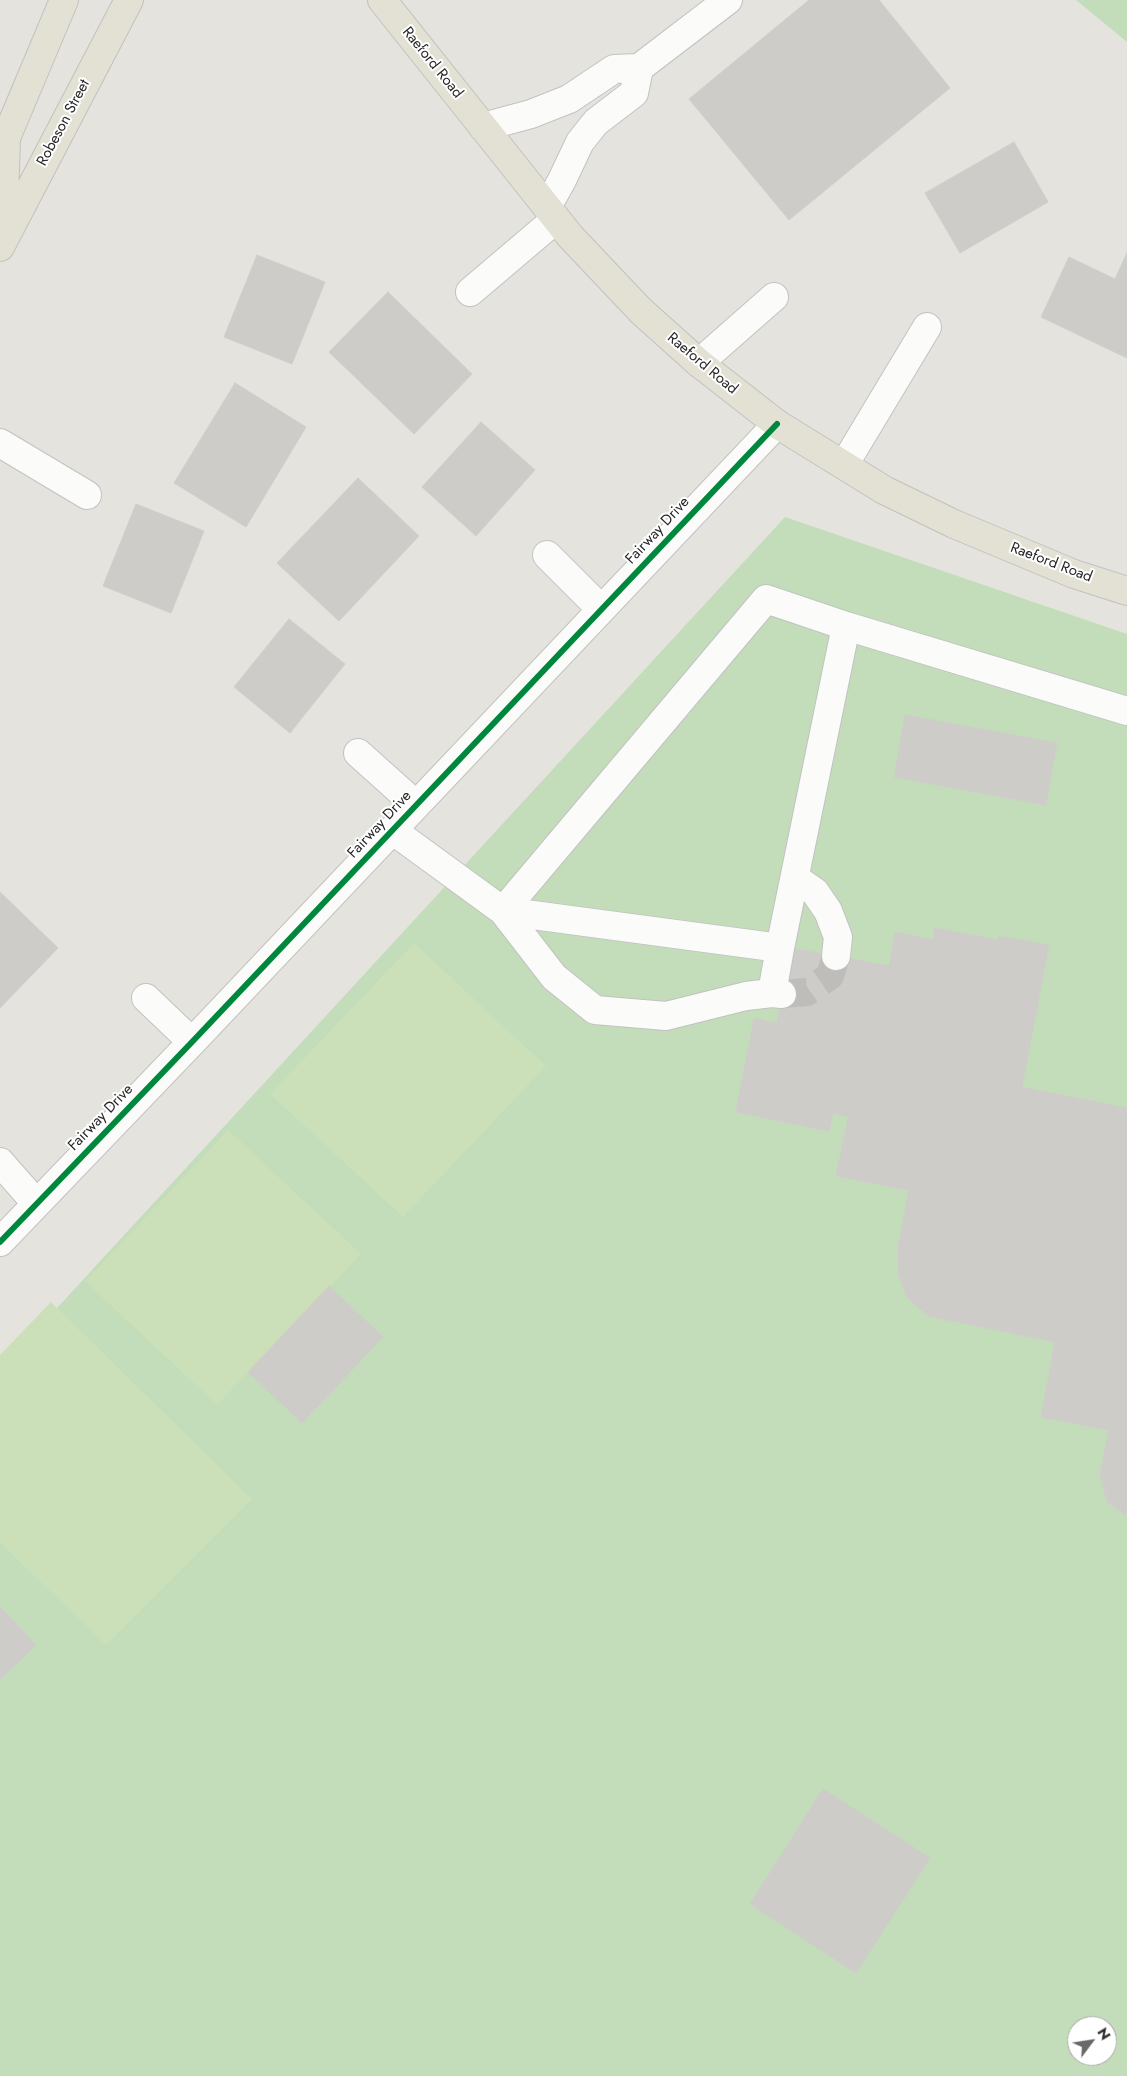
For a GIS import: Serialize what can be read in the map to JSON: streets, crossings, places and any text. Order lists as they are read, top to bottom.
{
  "streets": {
    "main road": ["Raeford Road", "Robeson Street"],
    "street": ["Fairway Drive"]
  },
  "crossings": [
    ["Raeford Road", "Fairway Drive"]
  ],
  "north": "top right"
}
